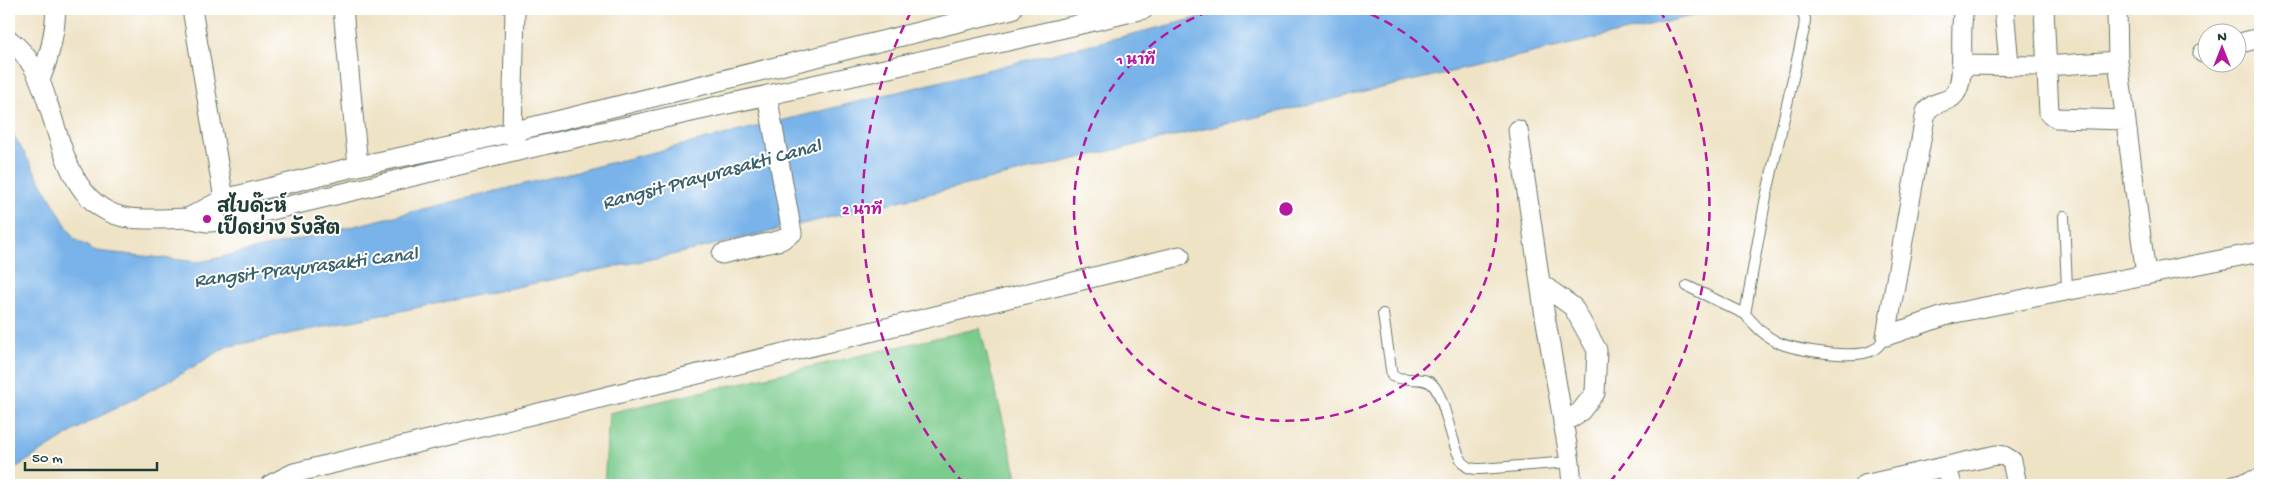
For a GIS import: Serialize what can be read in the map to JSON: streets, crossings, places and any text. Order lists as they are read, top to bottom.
{
  "water": ["Rangsit Prayurasakti Canal"],
  "places": ["สุไบด๊ะห์ เป็ดย่าง รังสิต"],
  "scale_bar": "50 m",
  "north": "top",
  "rings": ["1 นาที", "2 นาที"]
}
